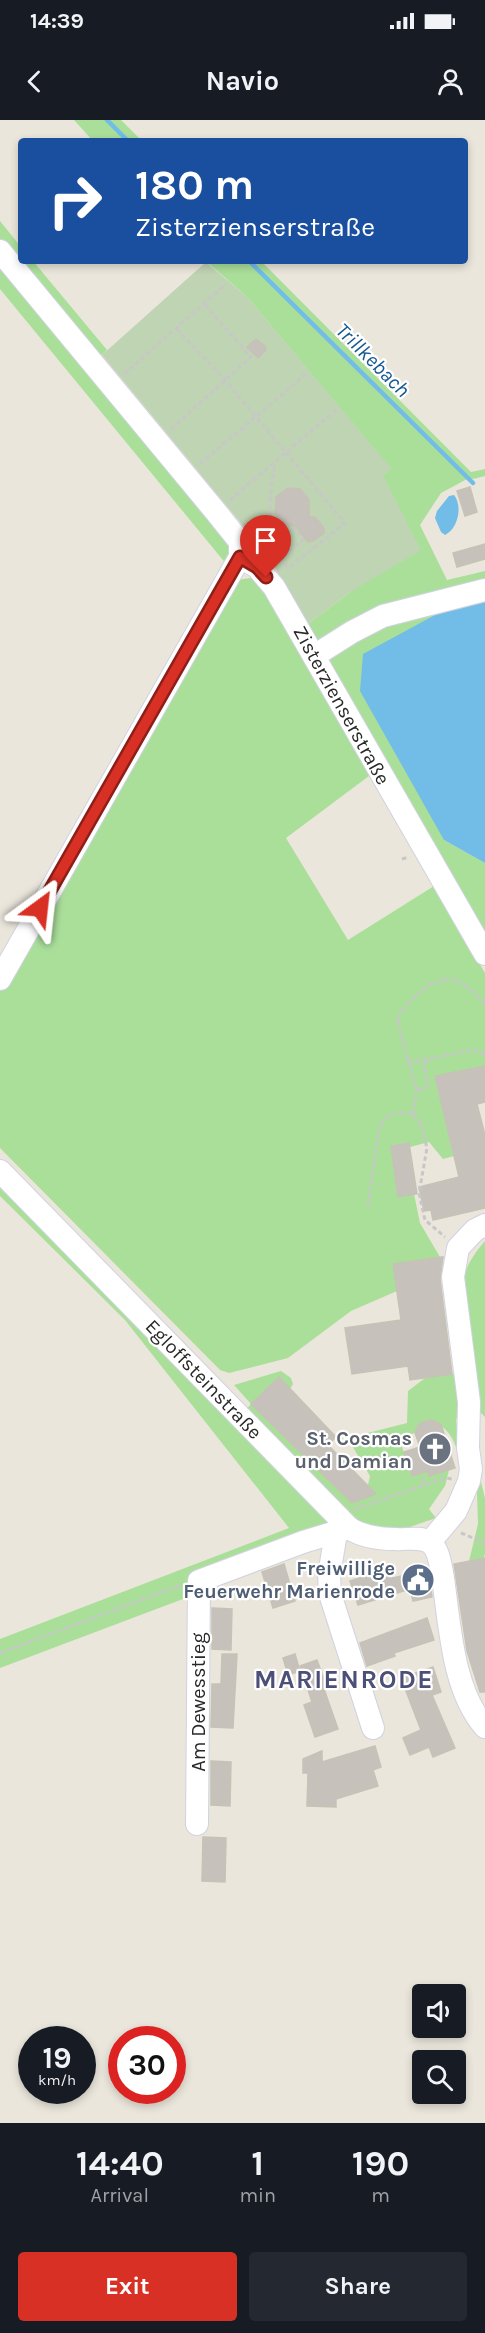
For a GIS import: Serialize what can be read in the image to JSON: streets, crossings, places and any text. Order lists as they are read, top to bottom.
{
  "streets": {
    "street": ["Zisterzienserstraße", "Egloffsteinstraße", "Am Dewesstieg"]
  },
  "districts": ["MARIENRODE"],
  "water": ["Trillkebach"],
  "places": {
    "church": ["St. Cosmas und Damian"],
    "public building": ["Freiwillige Feuerwehr Marienrode"]
  },
  "page": {
    "status": "14:39",
    "header": "Navio",
    "turn": ["180 m", "Zisterzienserstraße"],
    "speed": "19 km/h",
    "limit": "30",
    "eta": [
      "14:40",
      "Arrival",
      "1",
      "min",
      "190",
      "m"
    ],
    "buttons": ["Exit", "Share"]
  }
}
